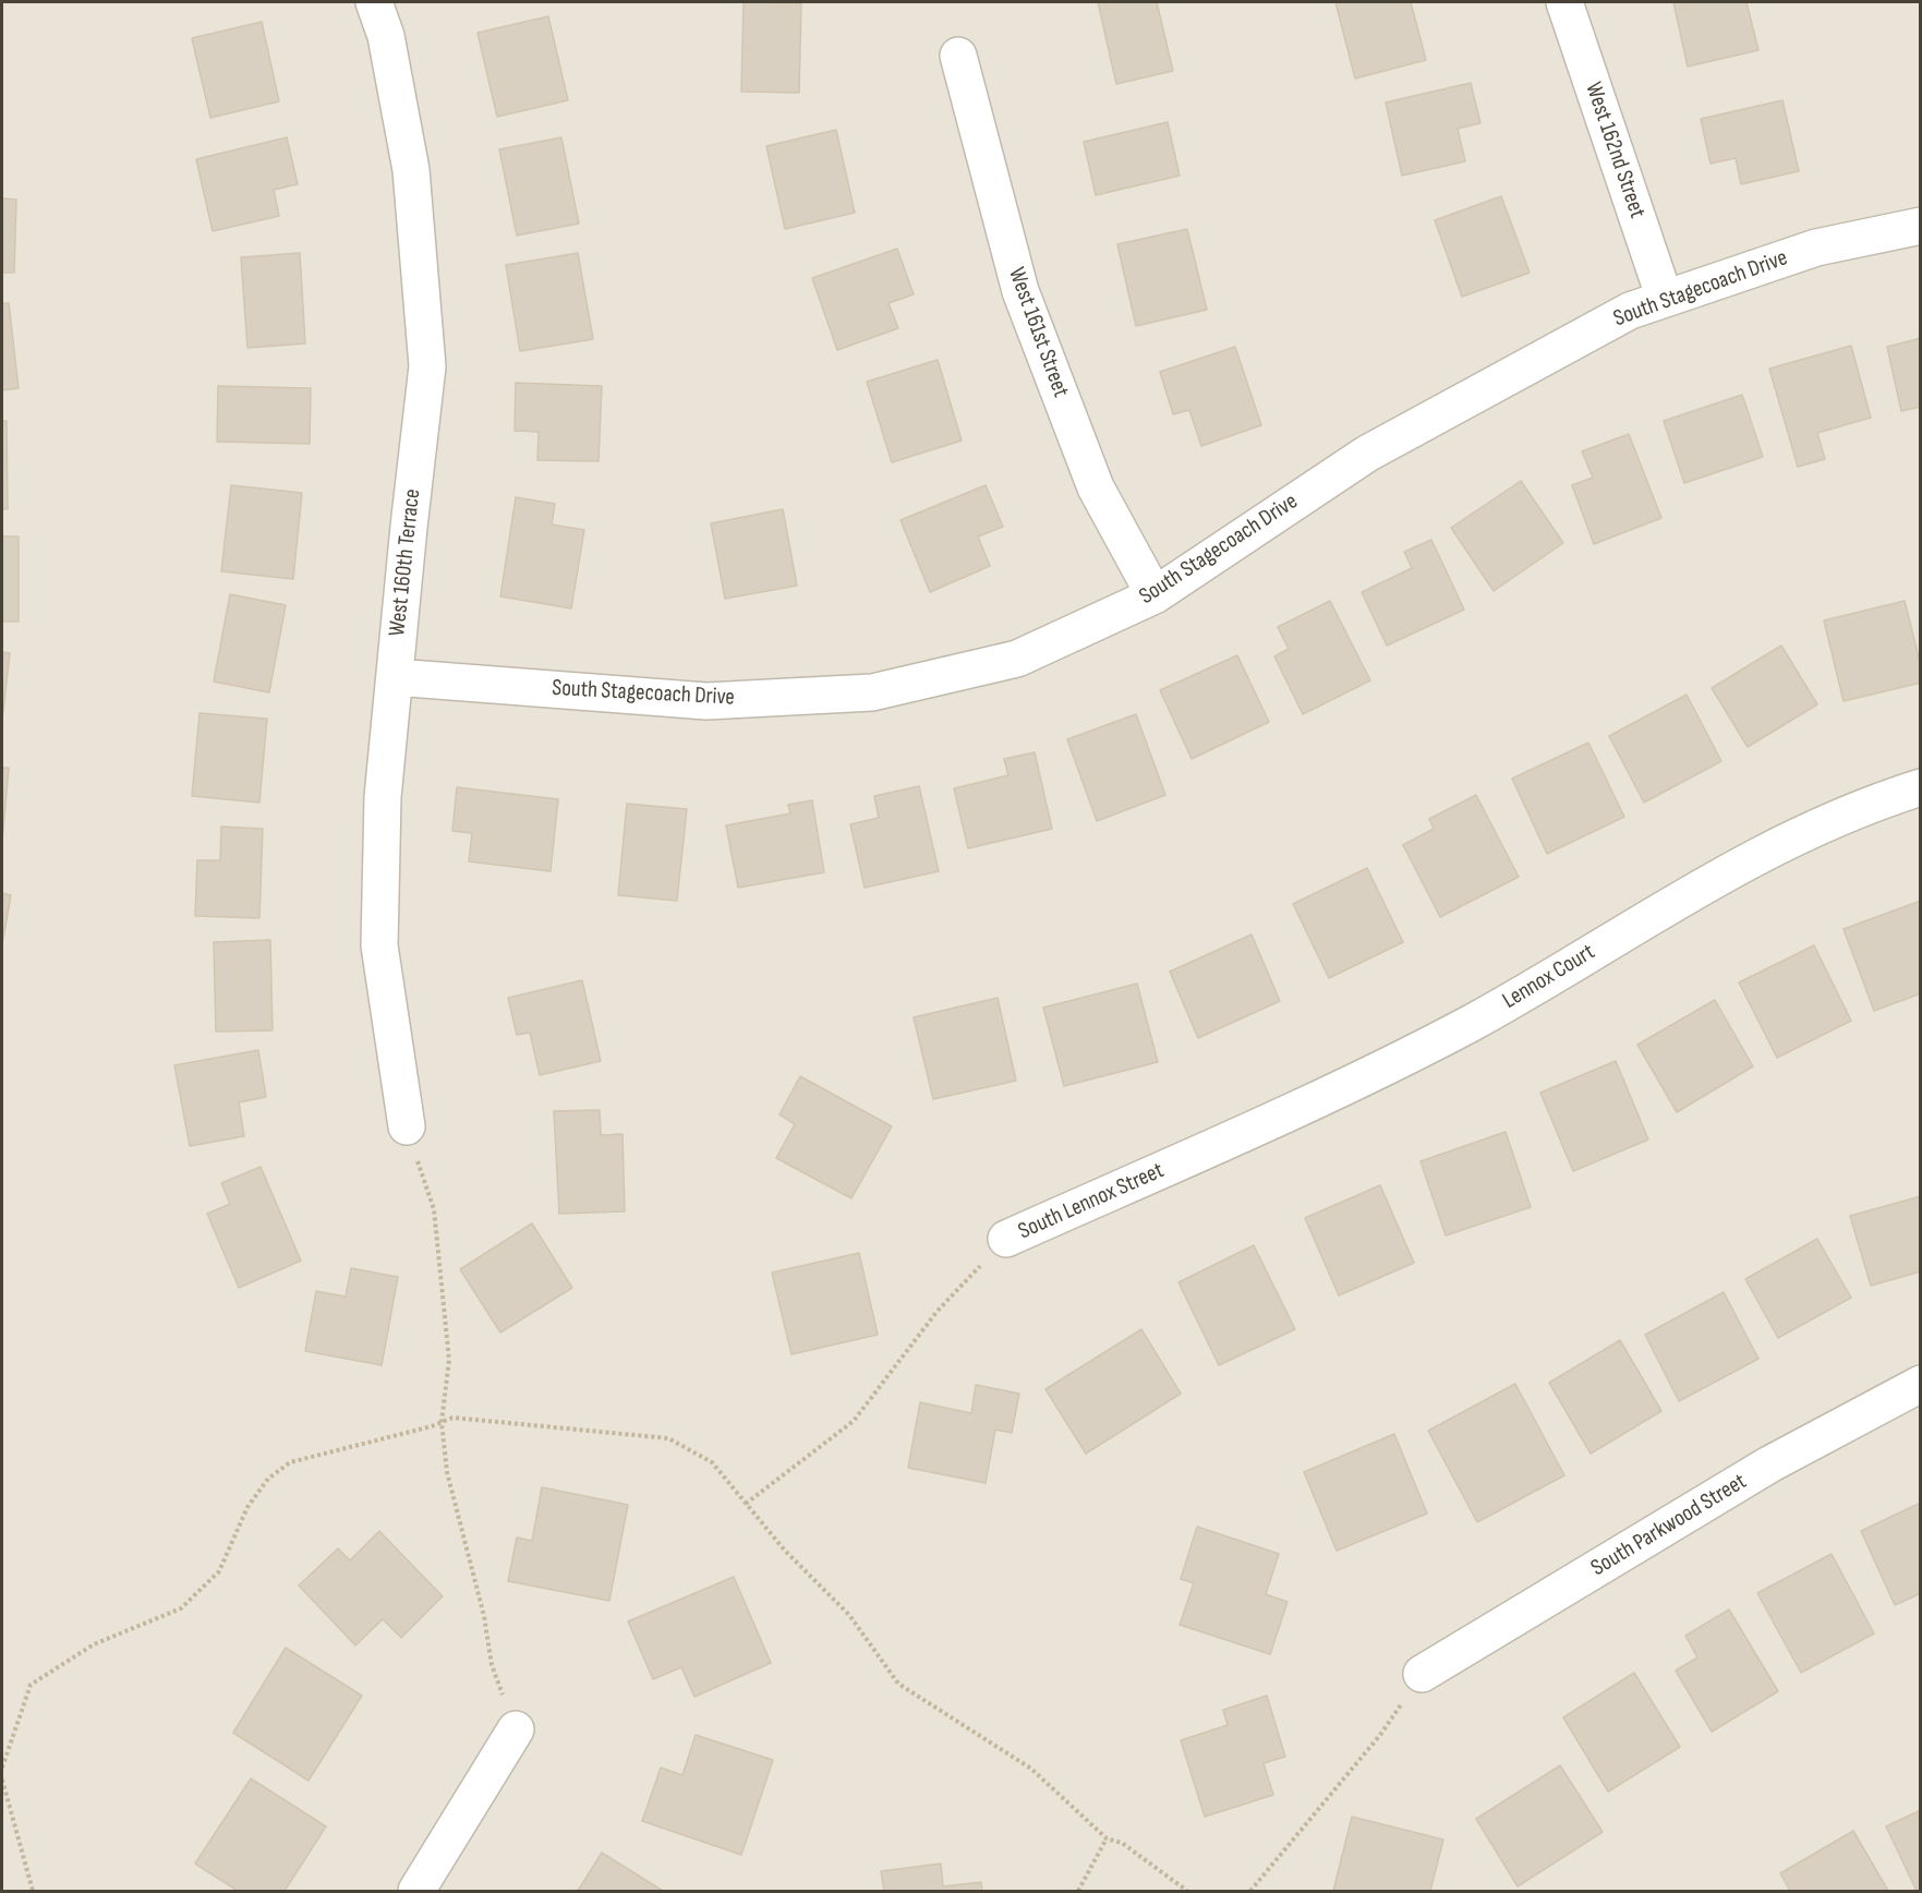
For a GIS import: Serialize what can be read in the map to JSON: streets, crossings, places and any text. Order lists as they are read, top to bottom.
{
  "streets": {
    "street": [
      "West 162nd Street",
      "South Stagecoach Drive",
      "West 161st Street",
      "West 160th Terrace",
      "Lennox Court",
      "South Lennox Street",
      "South Parkwood Street"
    ]
  },
  "crossings": [
    ["West 162nd Street", "South Stagecoach Drive"],
    ["South Stagecoach Drive", "West 161st Street"],
    ["South Stagecoach Drive", "West 160th Terrace"],
    ["Lennox Court", "South Lennox Street"]
  ]
}
